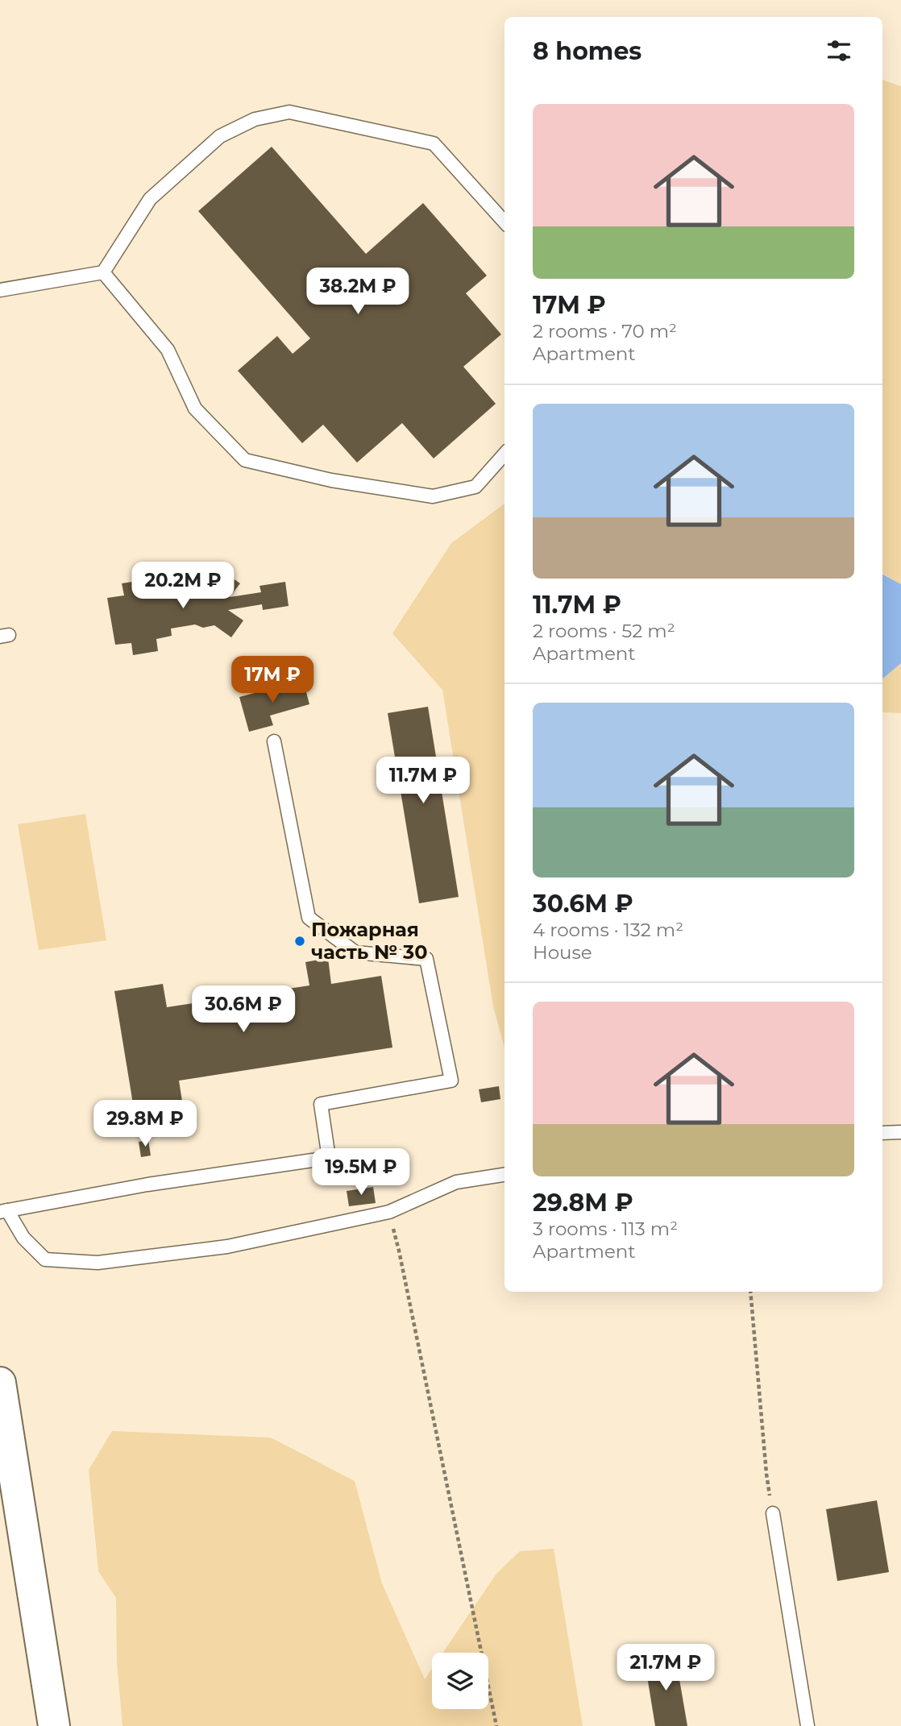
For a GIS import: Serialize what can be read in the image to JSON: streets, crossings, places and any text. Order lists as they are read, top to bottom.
{
  "places": ["Пожарная часть № 30"],
  "page": {
    "heading": "8 homes",
    "list": [
      {
        "name": "17M ₽",
        "note": "2 rooms · 70 m² · Apartment"
      },
      {
        "name": "11.7M ₽",
        "note": "2 rooms · 52 m² · Apartment"
      },
      {
        "name": "30.6M ₽",
        "note": "4 rooms · 132 m² · House"
      },
      {
        "name": "29.8M ₽",
        "note": "3 rooms · 113 m² · Apartment"
      }
    ],
    "price": [
      "38.2M ₽",
      "20.2M ₽",
      "17M ₽",
      "11.7M ₽",
      "30.6M ₽",
      "29.8M ₽",
      "19.5M ₽",
      "21.7M ₽"
    ]
  }
}
